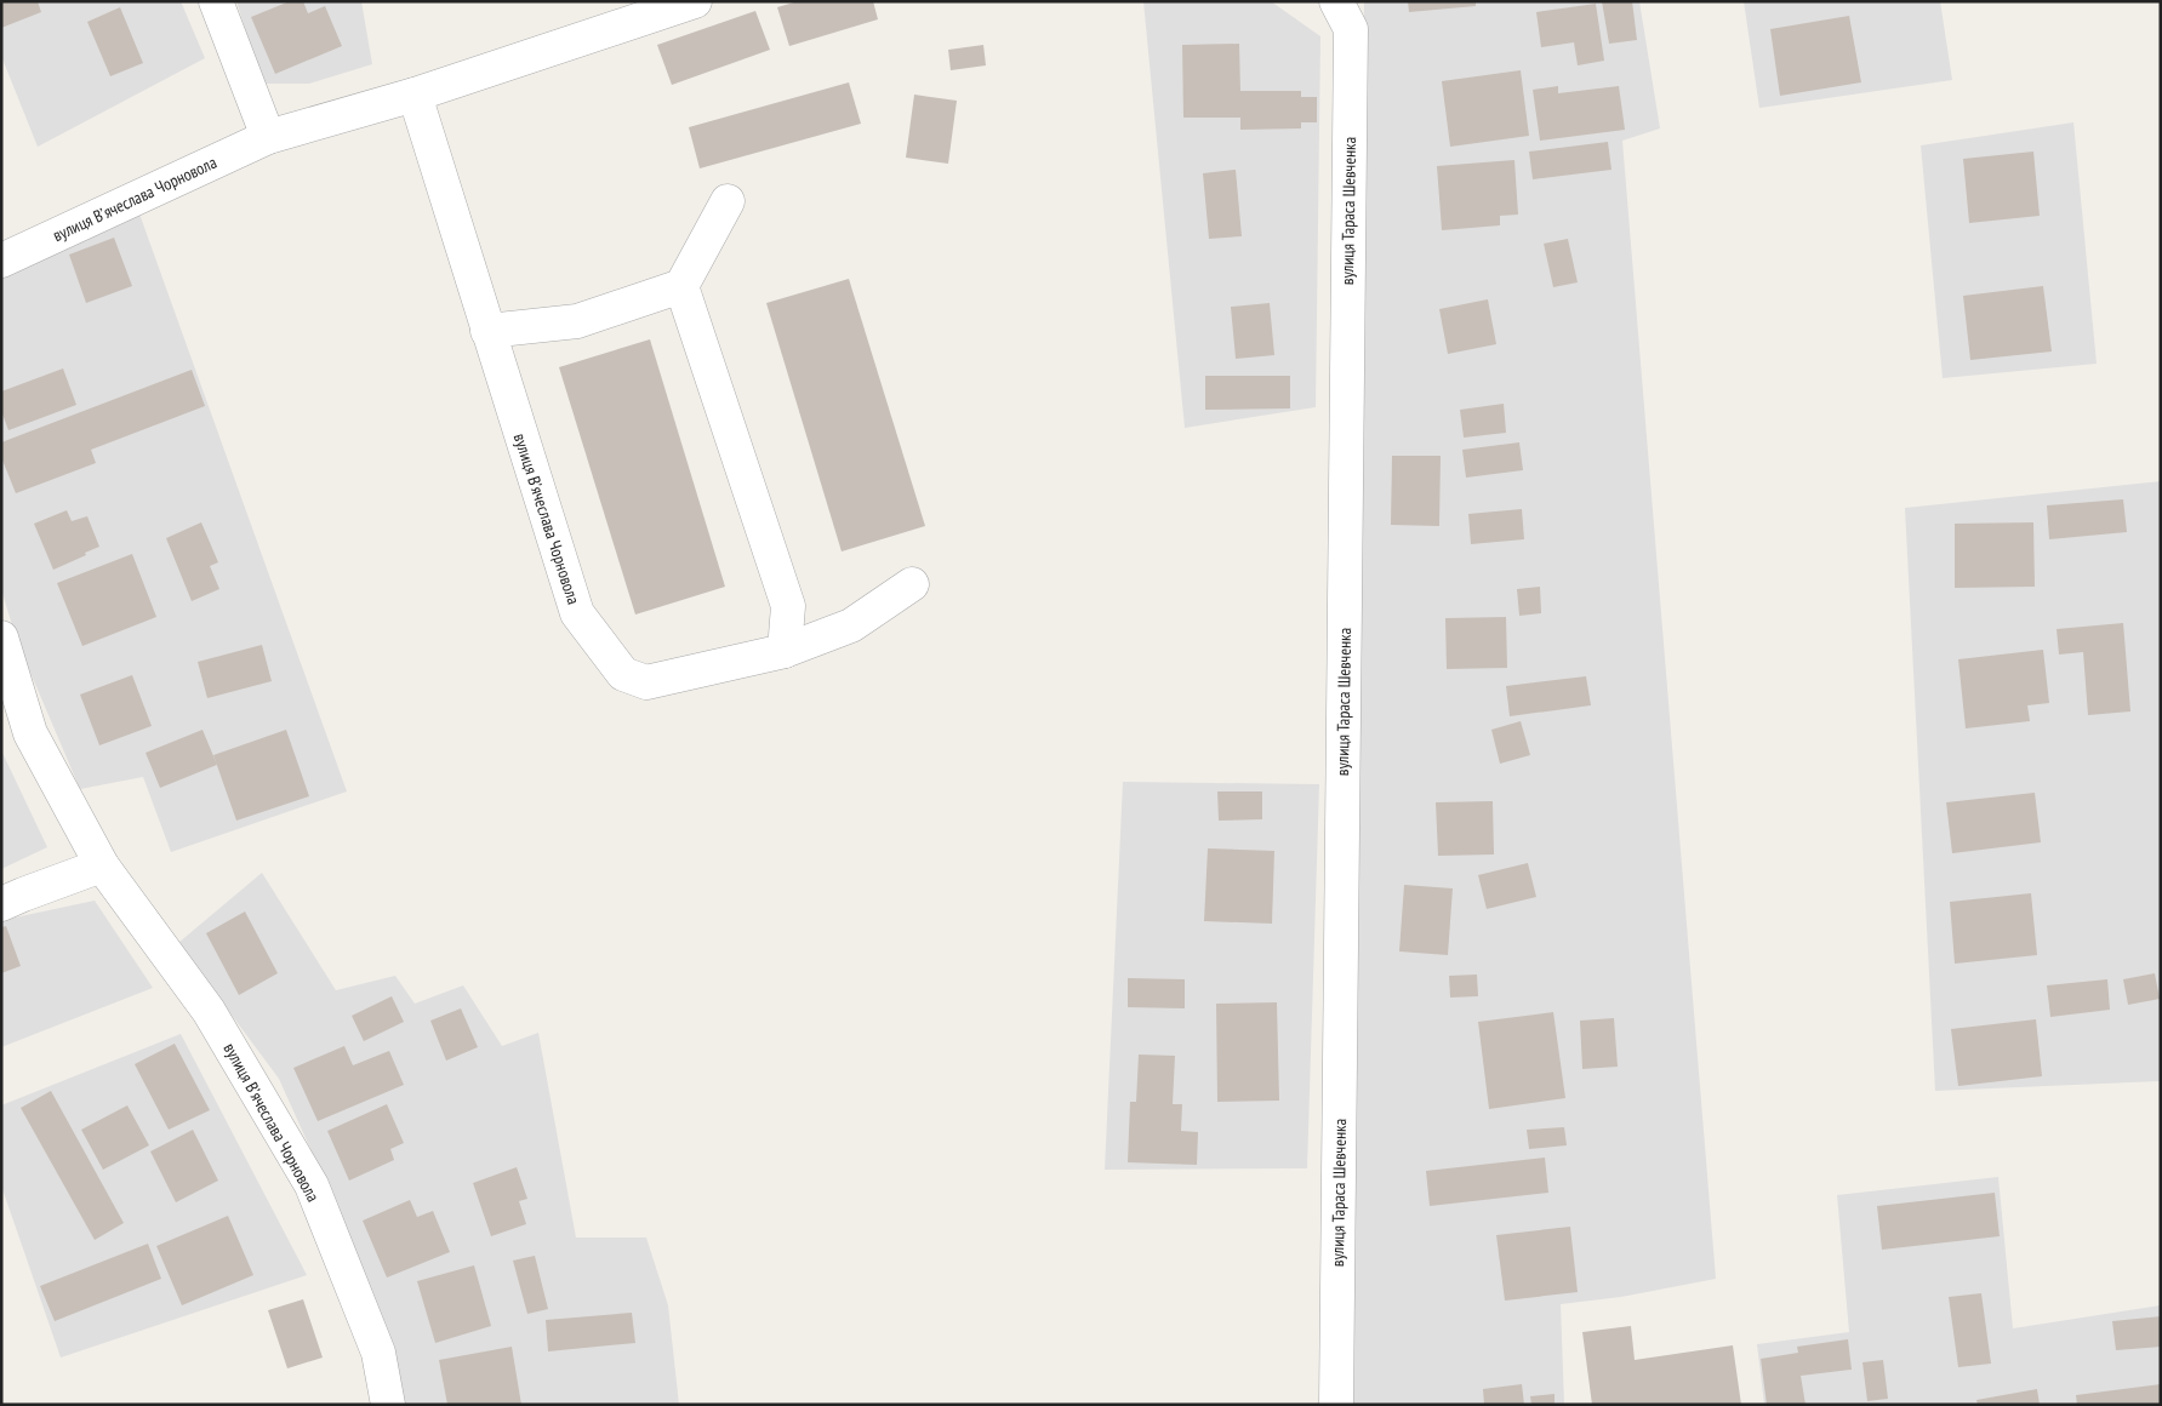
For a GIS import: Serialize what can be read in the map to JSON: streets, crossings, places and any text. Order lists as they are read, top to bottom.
{
  "streets": {
    "street": ["вулиця Вʼячеслава Чорновола", "вулиця Тараса Шевченка"]
  }
}
